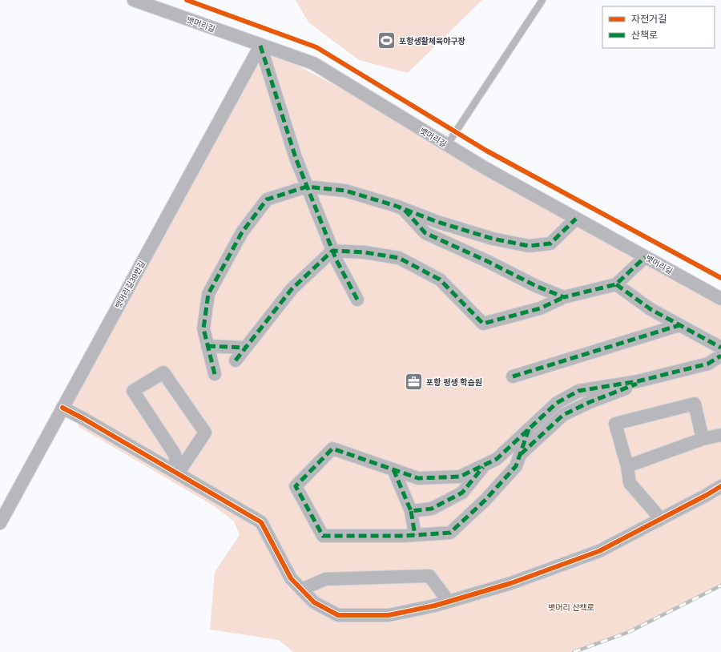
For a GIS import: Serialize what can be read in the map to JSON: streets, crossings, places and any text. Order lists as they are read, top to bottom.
{
  "streets": {
    "street": ["뱃머리길", "뱃머리길39번길"]
  },
  "crossings": [
    ["뱃머리길", "뱃머리길39번길"]
  ],
  "parks": ["뱃머리 산책로"],
  "places": {
    "sports": ["포항생활체육야구장"],
    "office": ["포항 평생 학습원"]
  },
  "legend": ["자전거길", "산책로"]
}
